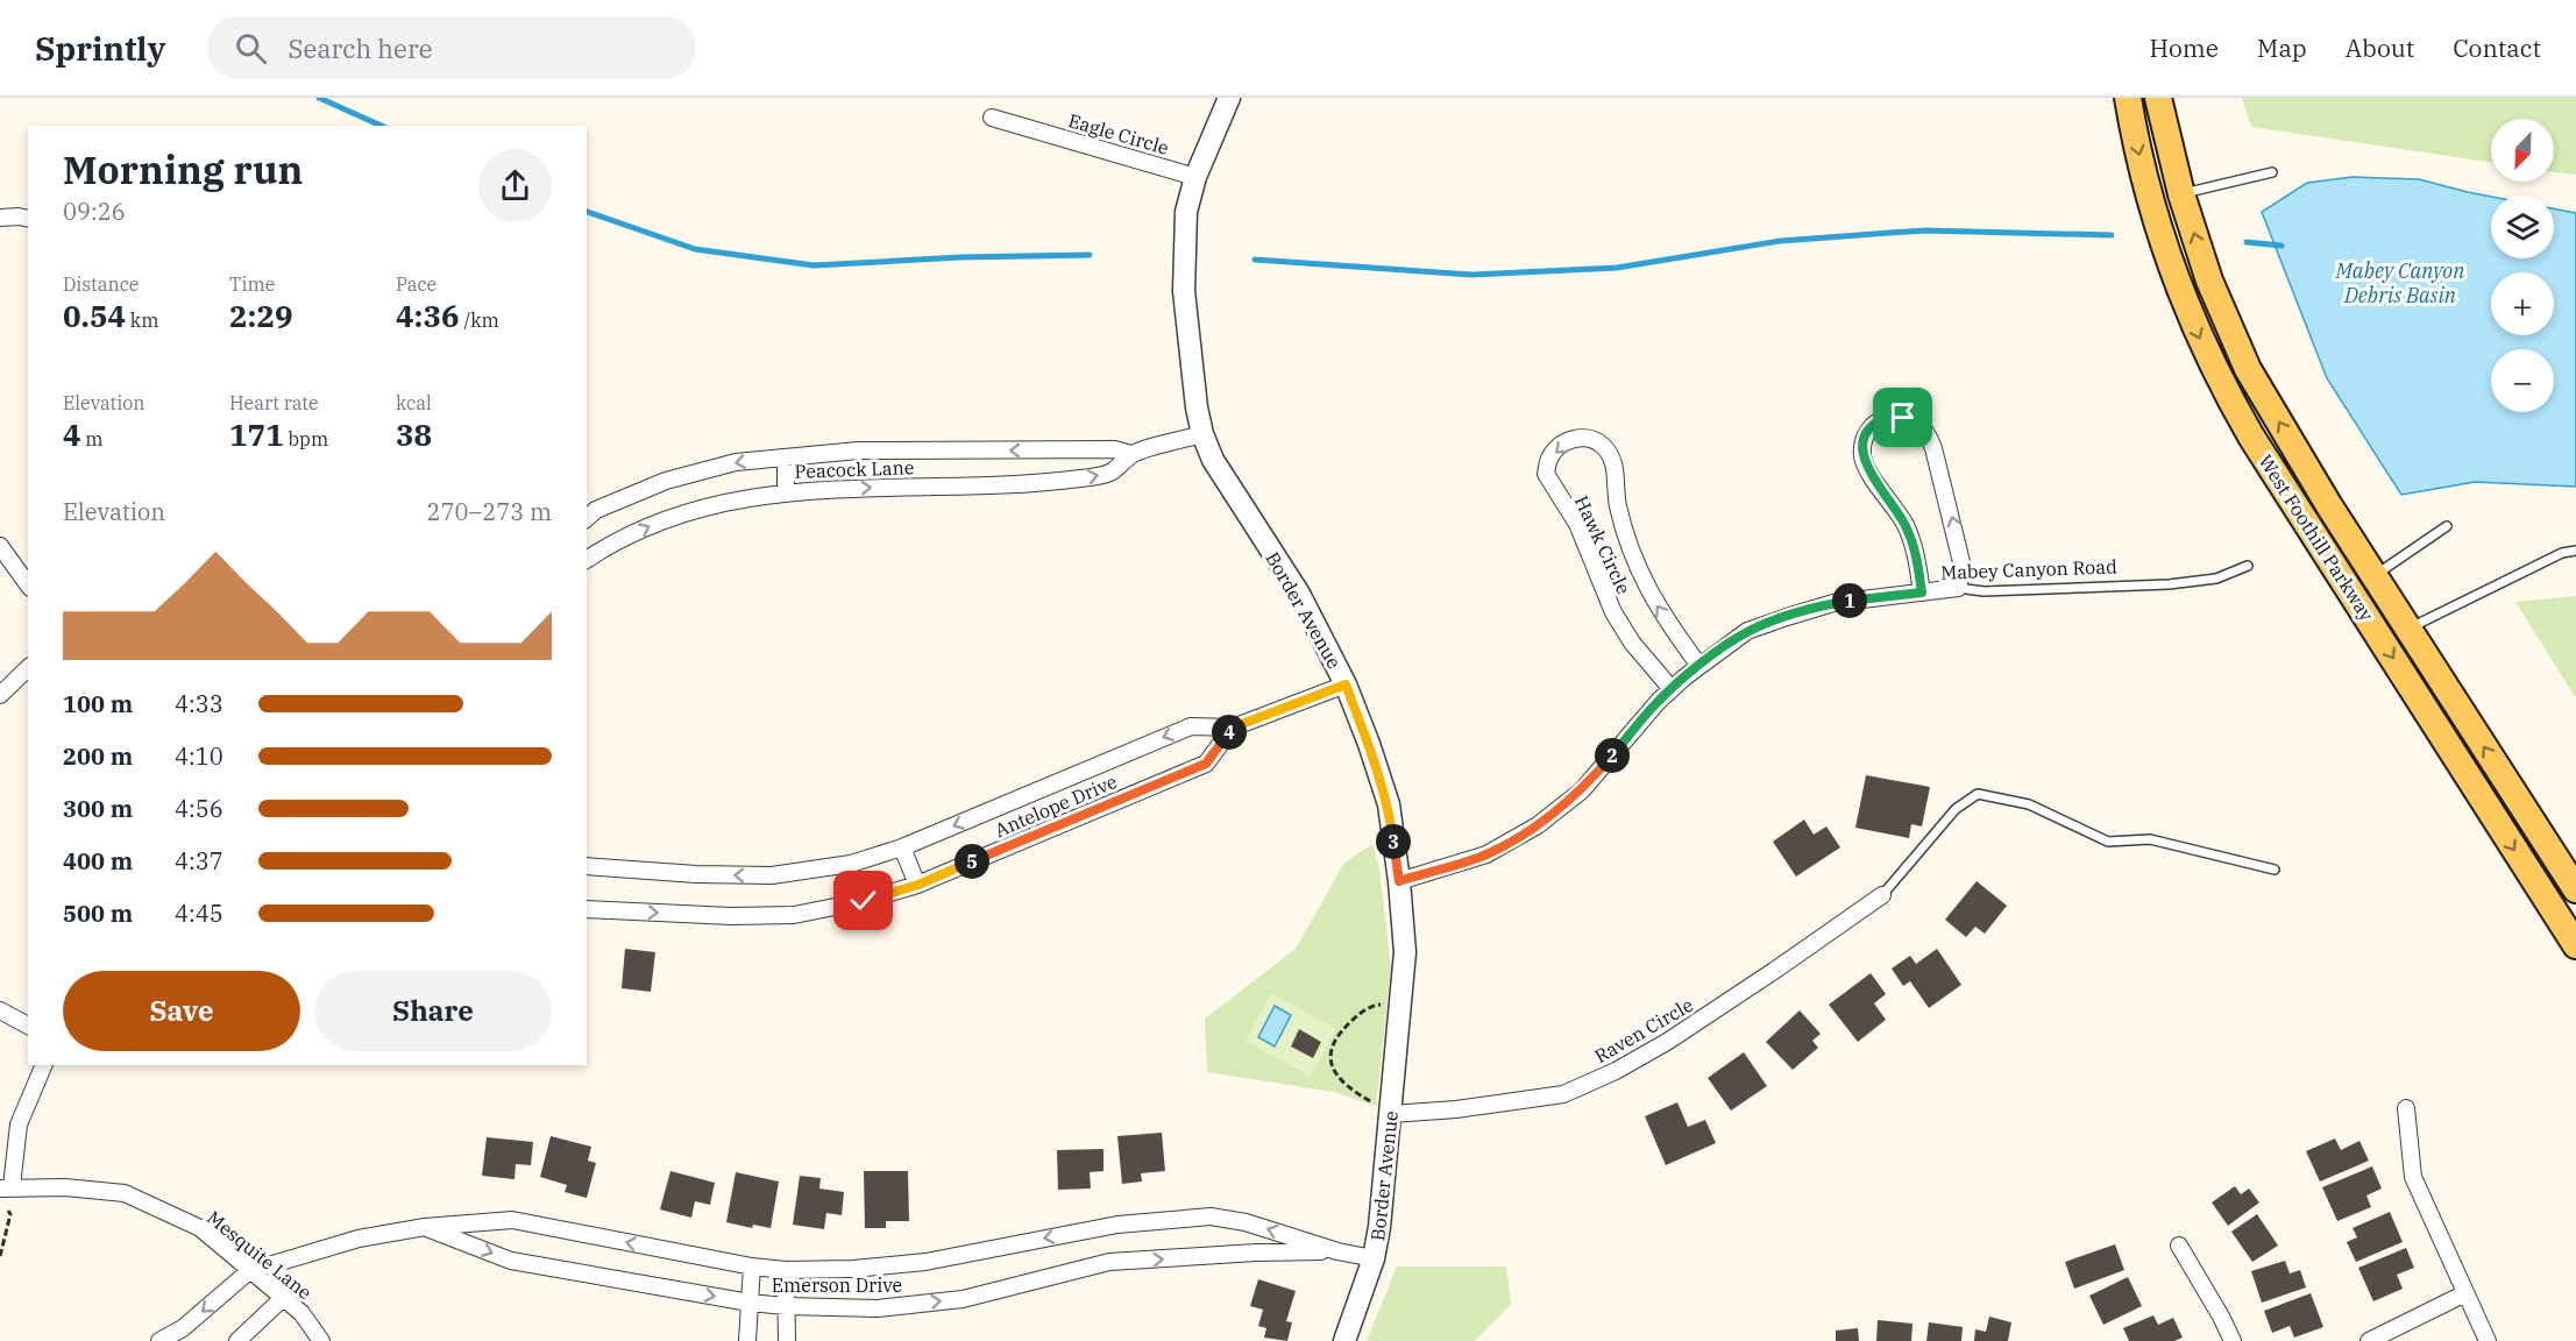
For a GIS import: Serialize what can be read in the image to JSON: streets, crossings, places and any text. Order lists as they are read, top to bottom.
{
  "streets": {
    "main road": ["West Foothill Parkway"],
    "street": [
      "Eagle Circle",
      "Peacock Lane",
      "Hawk Circle",
      "Mabey Canyon Road",
      "Border Avenue",
      "Antelope Drive",
      "Raven Circle",
      "Mesquite Lane",
      "Emerson Drive"
    ]
  },
  "crossings": [
    ["Eagle Circle", "Border Avenue"],
    ["Peacock Lane", "Border Avenue"],
    ["Hawk Circle", "Mabey Canyon Road"],
    ["Mabey Canyon Road", "Border Avenue"],
    ["Border Avenue", "Antelope Drive"],
    ["Border Avenue", "Raven Circle"],
    ["Border Avenue", "Emerson Drive"],
    ["Mesquite Lane", "Emerson Drive"]
  ],
  "water": ["Mabey Canyon Debris Basin"],
  "north": "bottom left",
  "page": {
    "header": "Sprintly",
    "search": "Search here",
    "nav": [
      "Home",
      "Map",
      "About",
      "Contact"
    ],
    "map_buttons": ["+", "−"],
    "heading": ["Morning run", "09:26"],
    "stats": [
      ["Distance", "0.54 km"],
      ["Time", "2:29"],
      ["Pace", "4:36 /km"],
      ["Elevation", "4 m"],
      ["Heart rate", "171 bpm"],
      ["kcal", "38"]
    ],
    "chart": ["Elevation", "270–273 m"],
    "pins": [
      "1",
      "4",
      "2",
      "3",
      "5"
    ],
    "list": [
      {
        "name": "100 m",
        "note": "4:33"
      },
      {
        "name": "200 m",
        "note": "4:10"
      },
      {
        "name": "300 m",
        "note": "4:56"
      },
      {
        "name": "400 m",
        "note": "4:37"
      },
      {
        "name": "500 m",
        "note": "4:45"
      }
    ],
    "buttons": ["Save", "Share"]
  }
}
